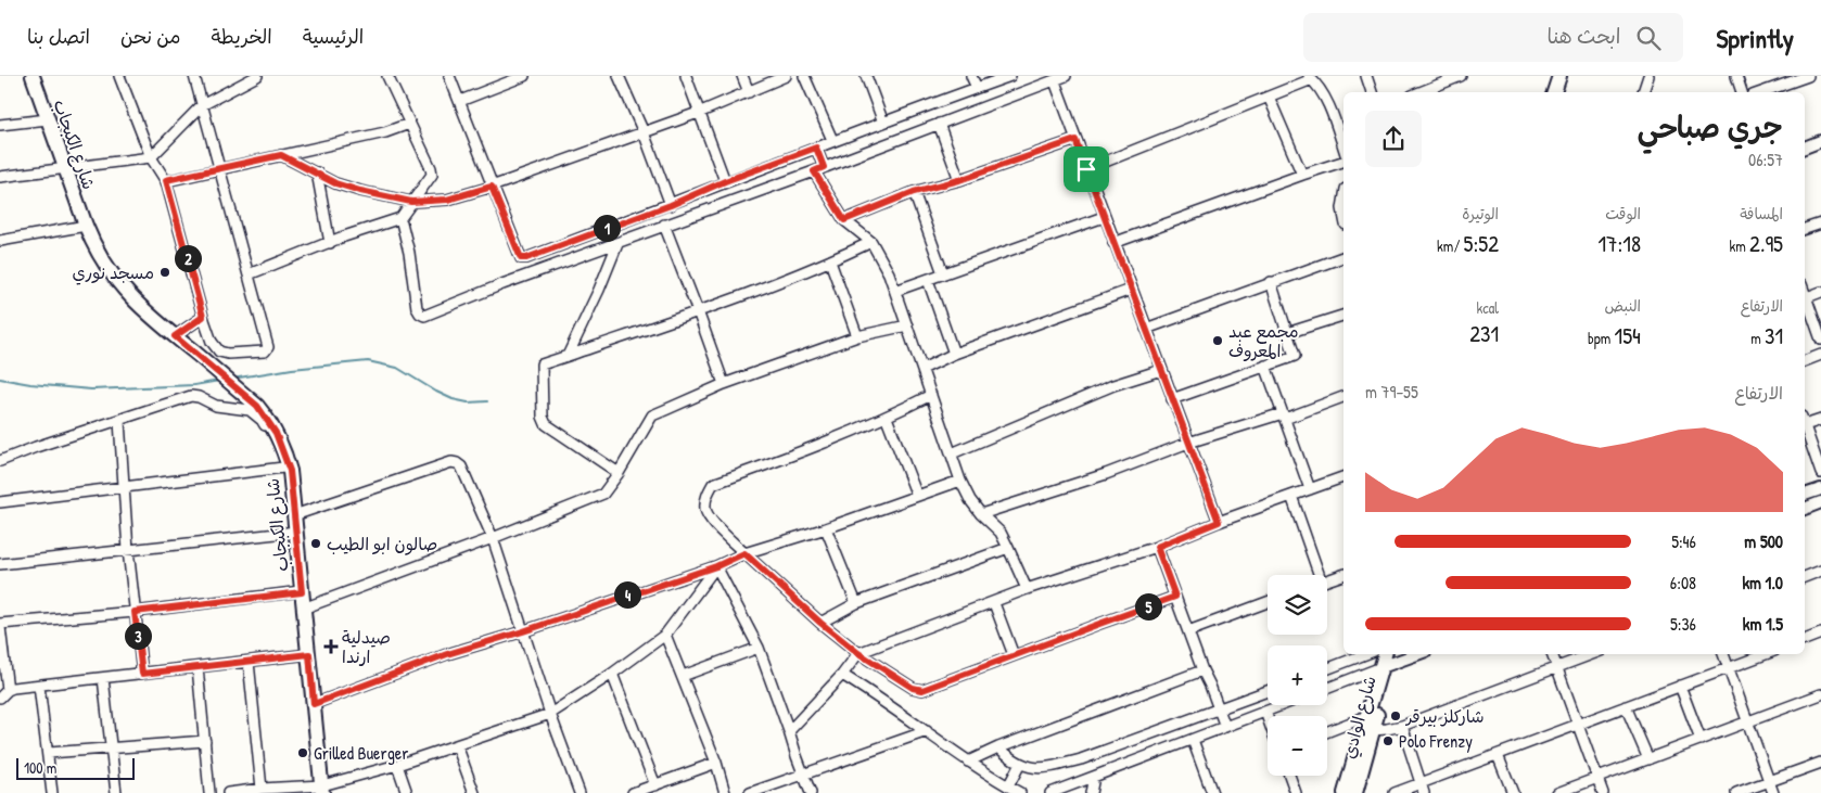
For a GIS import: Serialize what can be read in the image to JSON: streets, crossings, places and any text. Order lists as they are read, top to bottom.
{
  "streets": {
    "main road": ["شارع الكبجاب", "شارع الوادي"]
  },
  "places": {
    "other": [
      "مسجد نوري",
      "مجمع عبد المعروف",
      "صالون ابو الطيب",
      "شاركلز بيرقر",
      "Polo Frenzy",
      "Grilled Buerger"
    ],
    "health": ["صيدلية ارندا"]
  },
  "scale_bar": "100 m",
  "page": {
    "header": "Sprintly",
    "search": "ابحث هنا",
    "nav": [
      "الرئيسية",
      "الخريطة",
      "من نحن",
      "اتصل بنا"
    ],
    "heading": ["جري صباحي", "06:57"],
    "stats": [
      ["المسافة", "2.95 km"],
      ["الوقت", "17:18"],
      ["الوتيرة", "5:52 /km"],
      ["الارتفاع", "31 m"],
      ["النبض", "154 bpm"],
      ["kcal", "231"]
    ],
    "pins": [
      "1",
      "2",
      "4",
      "5",
      "3"
    ],
    "chart": ["الارتفاع", "55–79 m"],
    "list": [
      {
        "name": "500 m",
        "note": "5:46"
      },
      {
        "name": "1.0 km",
        "note": "6:08"
      },
      {
        "name": "1.5 km",
        "note": "5:36"
      }
    ],
    "map_buttons": ["+", "−"],
    "scale": "100 m"
  }
}
